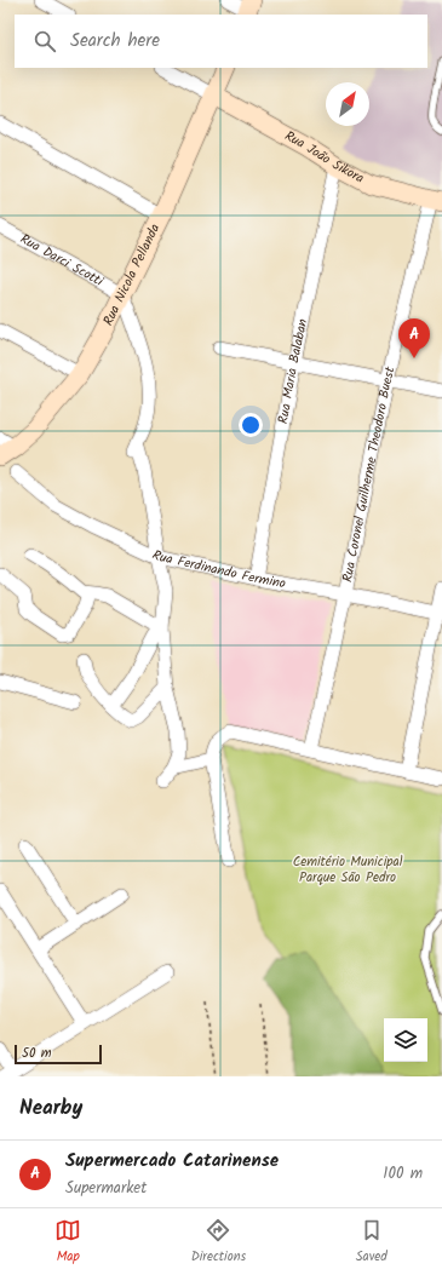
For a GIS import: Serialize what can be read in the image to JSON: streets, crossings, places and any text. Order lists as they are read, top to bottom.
{
  "streets": {
    "main road": ["Rua João Sikora", "Rua Nicola Pellanda"],
    "street": [
      "Rua Darci Scotti",
      "Rua Maria Balaban",
      "Rua Coronel Guilherme Theodoro Buest",
      "Rua Ferdinando Fermino"
    ]
  },
  "crossings": [
    ["Rua João Sikora", "Rua Nicola Pellanda"],
    ["Rua João Sikora", "Rua Maria Balaban"],
    ["Rua João Sikora", "Rua Coronel Guilherme Theodoro Buest"],
    ["Rua Darci Scotti", "Rua Nicola Pellanda"],
    ["Rua Maria Balaban", "Rua Ferdinando Fermino"],
    ["Rua Coronel Guilherme Theodoro Buest", "Rua Ferdinando Fermino"]
  ],
  "parks": ["Cemitério Municipal Parque São Pedro"],
  "scale_bar": "50 m",
  "north": "top right",
  "page": {
    "search": "Search here",
    "pins": "A",
    "scale": "50 m",
    "heading": "Nearby",
    "list": [
      {
        "mark": "A",
        "name": "Supermercado Catarinense",
        "note": "Supermarket",
        "value": "100 m"
      }
    ],
    "nav": ["Map", "Directions", "Saved"]
  }
}
